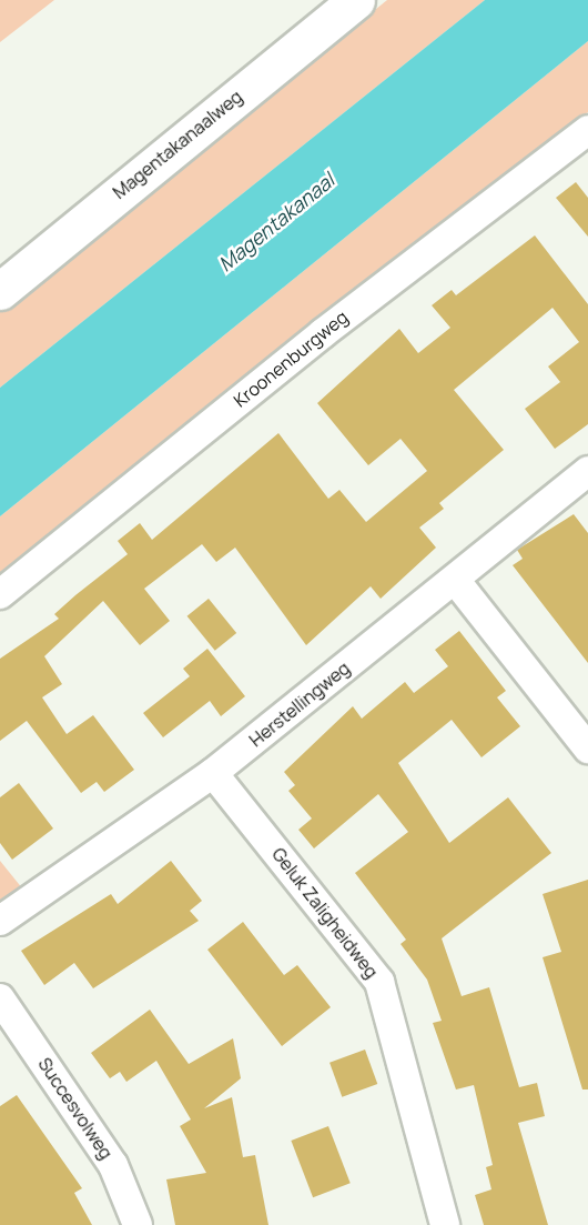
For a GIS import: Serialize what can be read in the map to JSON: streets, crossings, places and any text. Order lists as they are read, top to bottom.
{
  "streets": {
    "street": [
      "Magentakanaalweg",
      "Kroonenburgweg",
      "Herstellingweg",
      "Geluk Zaligheidweg",
      "Succesvolweg"
    ]
  },
  "crossings": [
    ["Herstellingweg", "Geluk Zaligheidweg"]
  ],
  "water": ["Magentakanaal"]
}
